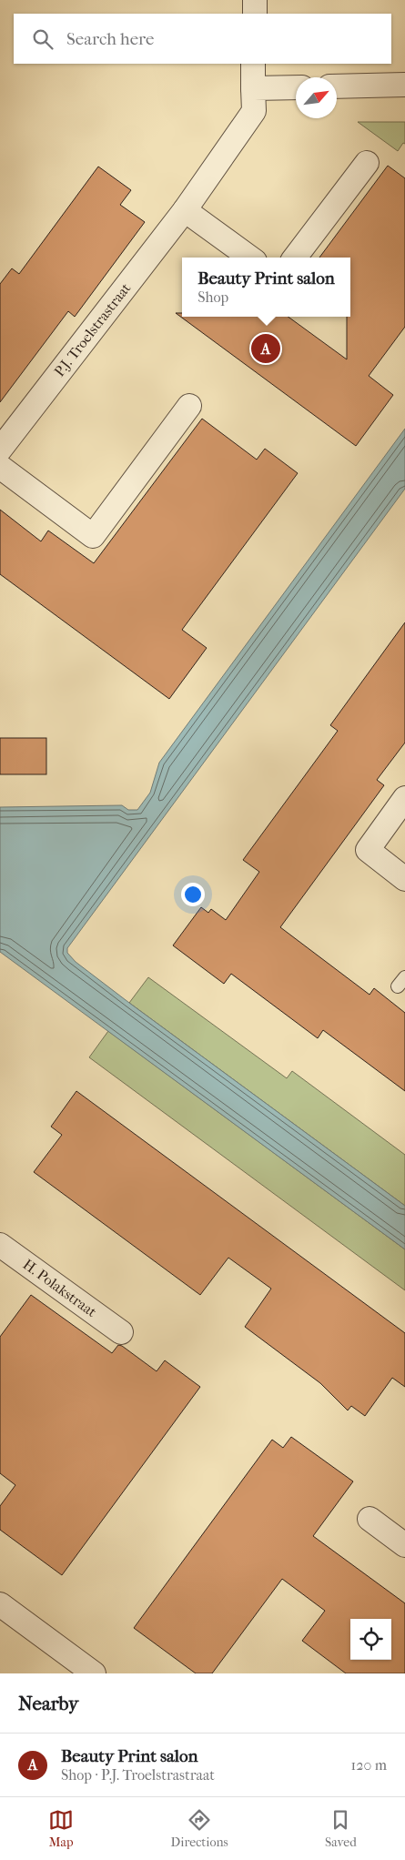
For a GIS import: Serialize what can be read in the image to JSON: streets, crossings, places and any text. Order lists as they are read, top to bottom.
{
  "streets": {
    "street": ["P.J. Troelstrastraat", "H. Polakstraat"]
  },
  "north": "top right",
  "page": {
    "search": "Search here",
    "popup": ["Beauty Print salon", "Shop"],
    "pins": "A",
    "heading": "Nearby",
    "list": [
      {
        "mark": "A",
        "name": "Beauty Print salon",
        "note": "Shop · P.J. Troelstrastraat",
        "value": "120 m"
      }
    ],
    "nav": ["Map", "Directions", "Saved"]
  }
}
